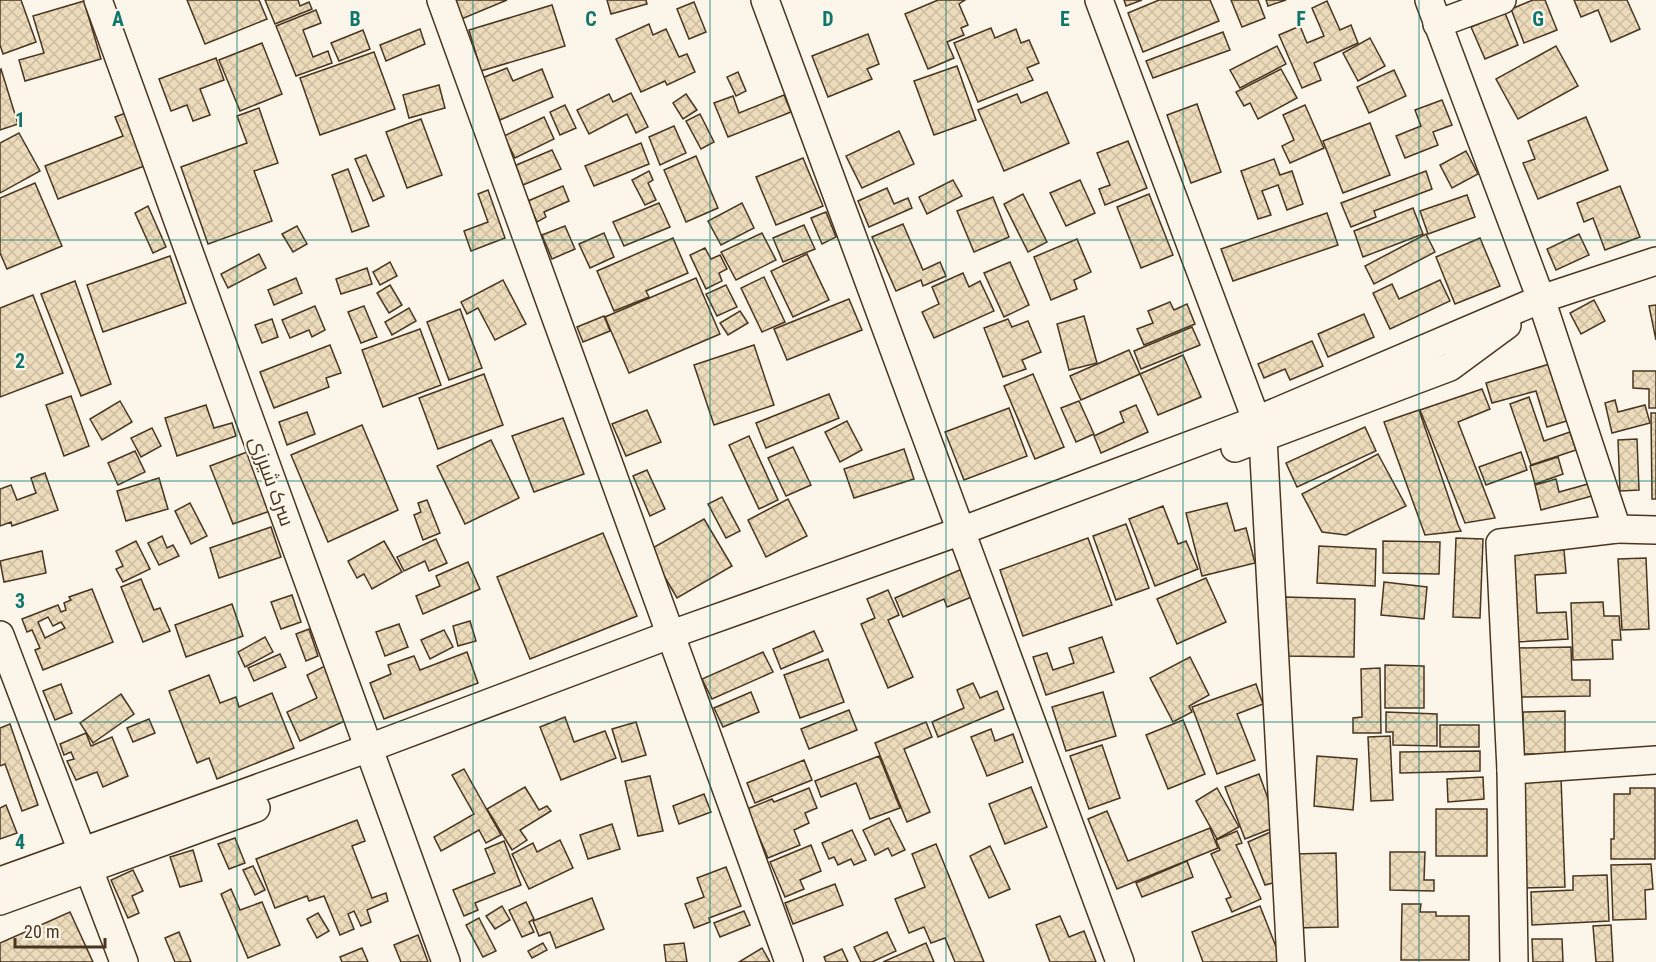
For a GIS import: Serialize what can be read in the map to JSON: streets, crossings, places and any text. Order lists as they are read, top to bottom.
{
  "streets": {
    "street": ["سرک شیرزی"]
  },
  "scale_bar": "20 m",
  "grid": {
    "columns": [
      "A",
      "B",
      "C",
      "D",
      "E",
      "F",
      "G"
    ],
    "rows": [
      "1",
      "2",
      "3",
      "4"
    ]
  }
}
